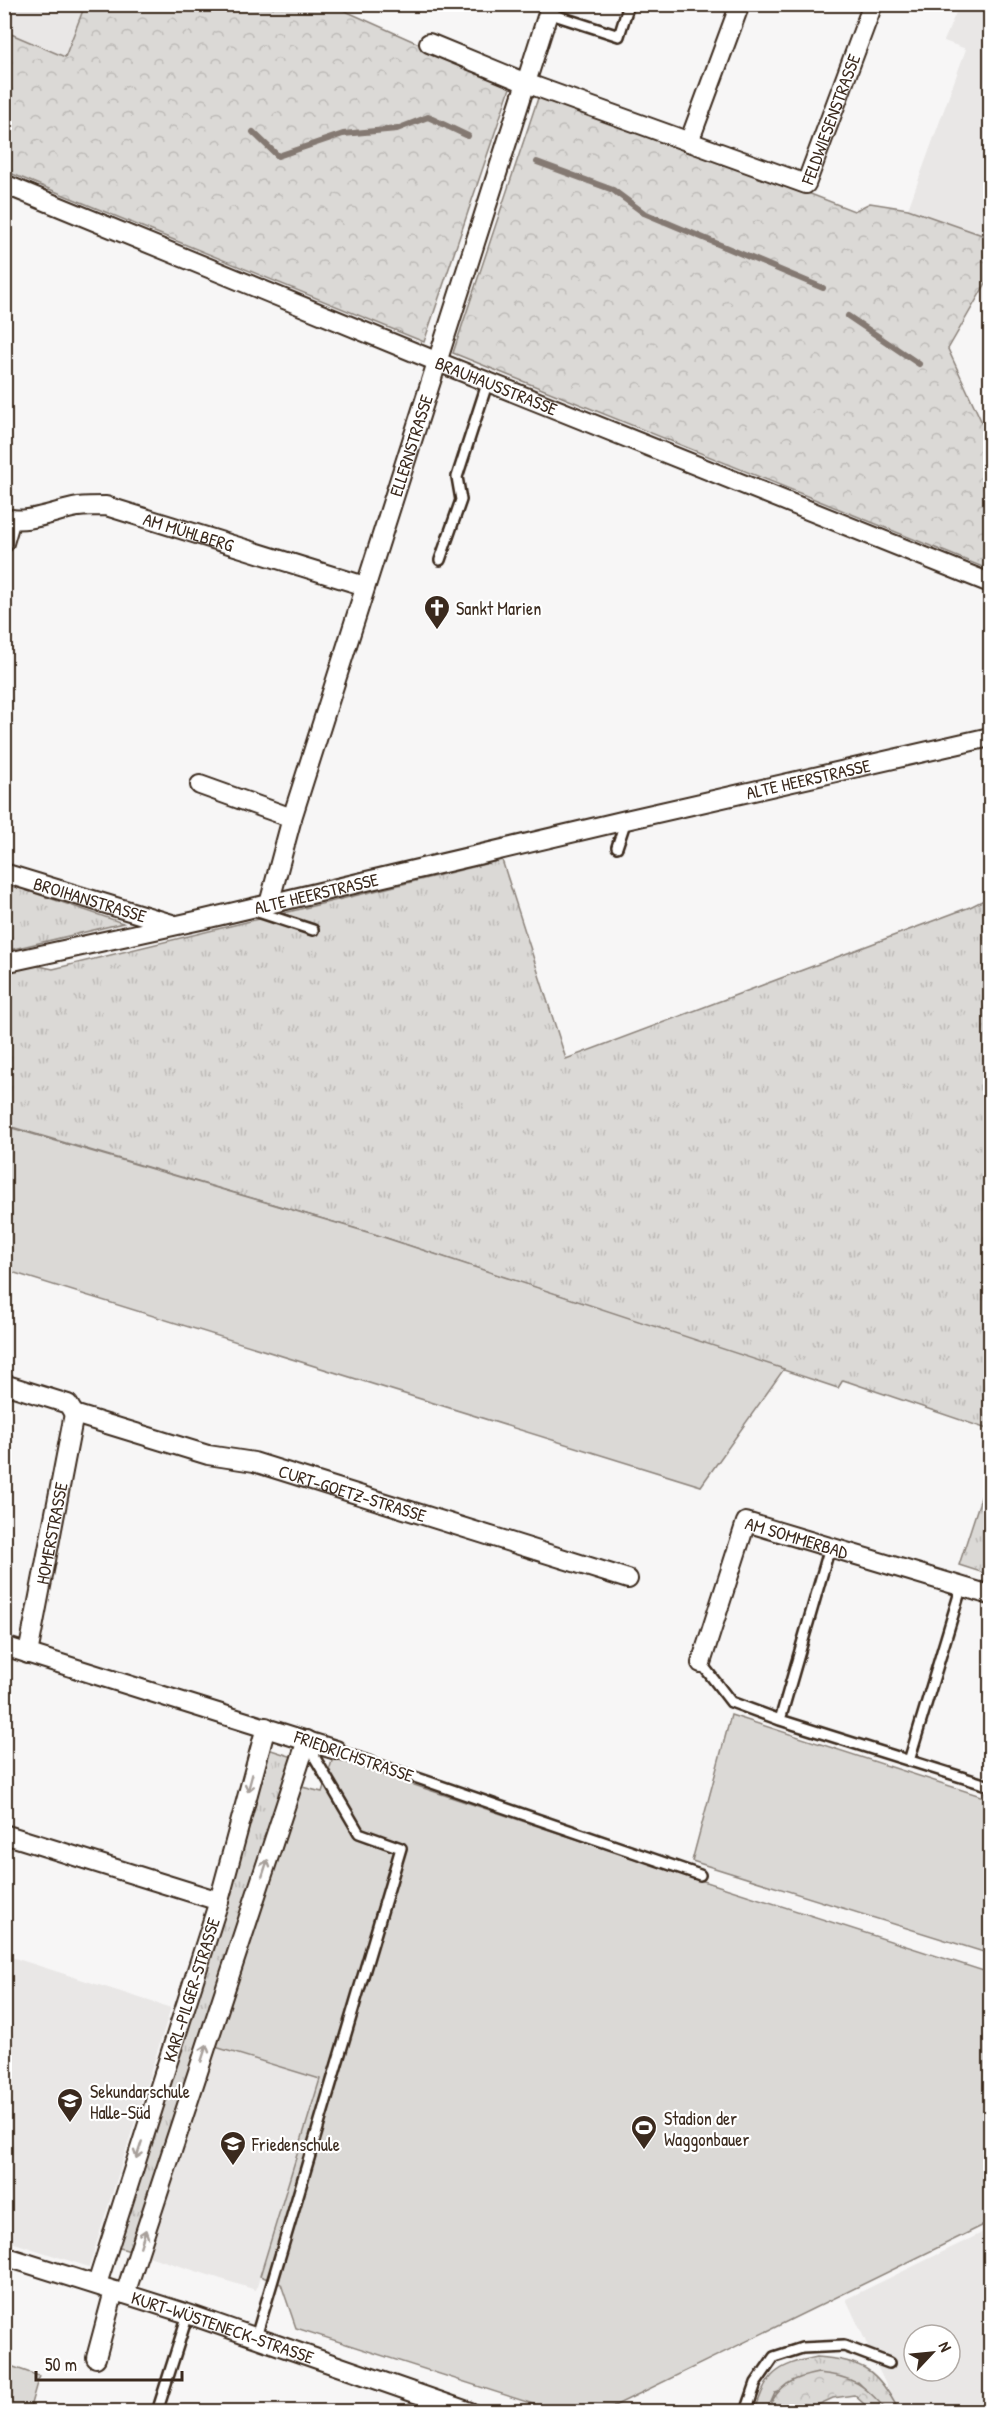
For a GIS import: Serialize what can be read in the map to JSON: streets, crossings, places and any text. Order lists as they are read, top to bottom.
{
  "streets": {
    "street": [
      "FELDWIESENSTRASSE",
      "BRAUHAUSSTRASSE",
      "ELLERNSTRASSE",
      "AM MÜHLBERG",
      "ALTE HEERSTRASSE",
      "BROIHANSTRASSE",
      "CURT-GOETZ-STRASSE",
      "HOMERSTRASSE",
      "AM SOMMERBAD",
      "FRIEDRICHSTRASSE",
      "KARL-PILGER-STRASSE",
      "KURT-WÜSTENECK-STRASSE"
    ]
  },
  "crossings": [
    ["FELDWIESENSTRASSE", "ELLERNSTRASSE"],
    ["BRAUHAUSSTRASSE", "ELLERNSTRASSE"],
    ["ELLERNSTRASSE", "AM MÜHLBERG"],
    ["ELLERNSTRASSE", "ALTE HEERSTRASSE"],
    ["ALTE HEERSTRASSE", "BROIHANSTRASSE"],
    ["CURT-GOETZ-STRASSE", "HOMERSTRASSE"],
    ["HOMERSTRASSE", "FRIEDRICHSTRASSE"],
    ["FRIEDRICHSTRASSE", "KARL-PILGER-STRASSE"],
    ["KARL-PILGER-STRASSE", "KURT-WÜSTENECK-STRASSE"]
  ],
  "places": {
    "church": ["Sankt Marien"],
    "school or university": ["Sekundarschule Halle-Süd", "Friedenschule"],
    "sports": ["Stadion der Waggonbauer"]
  },
  "scale_bar": "50 m",
  "north": "top right"
}
